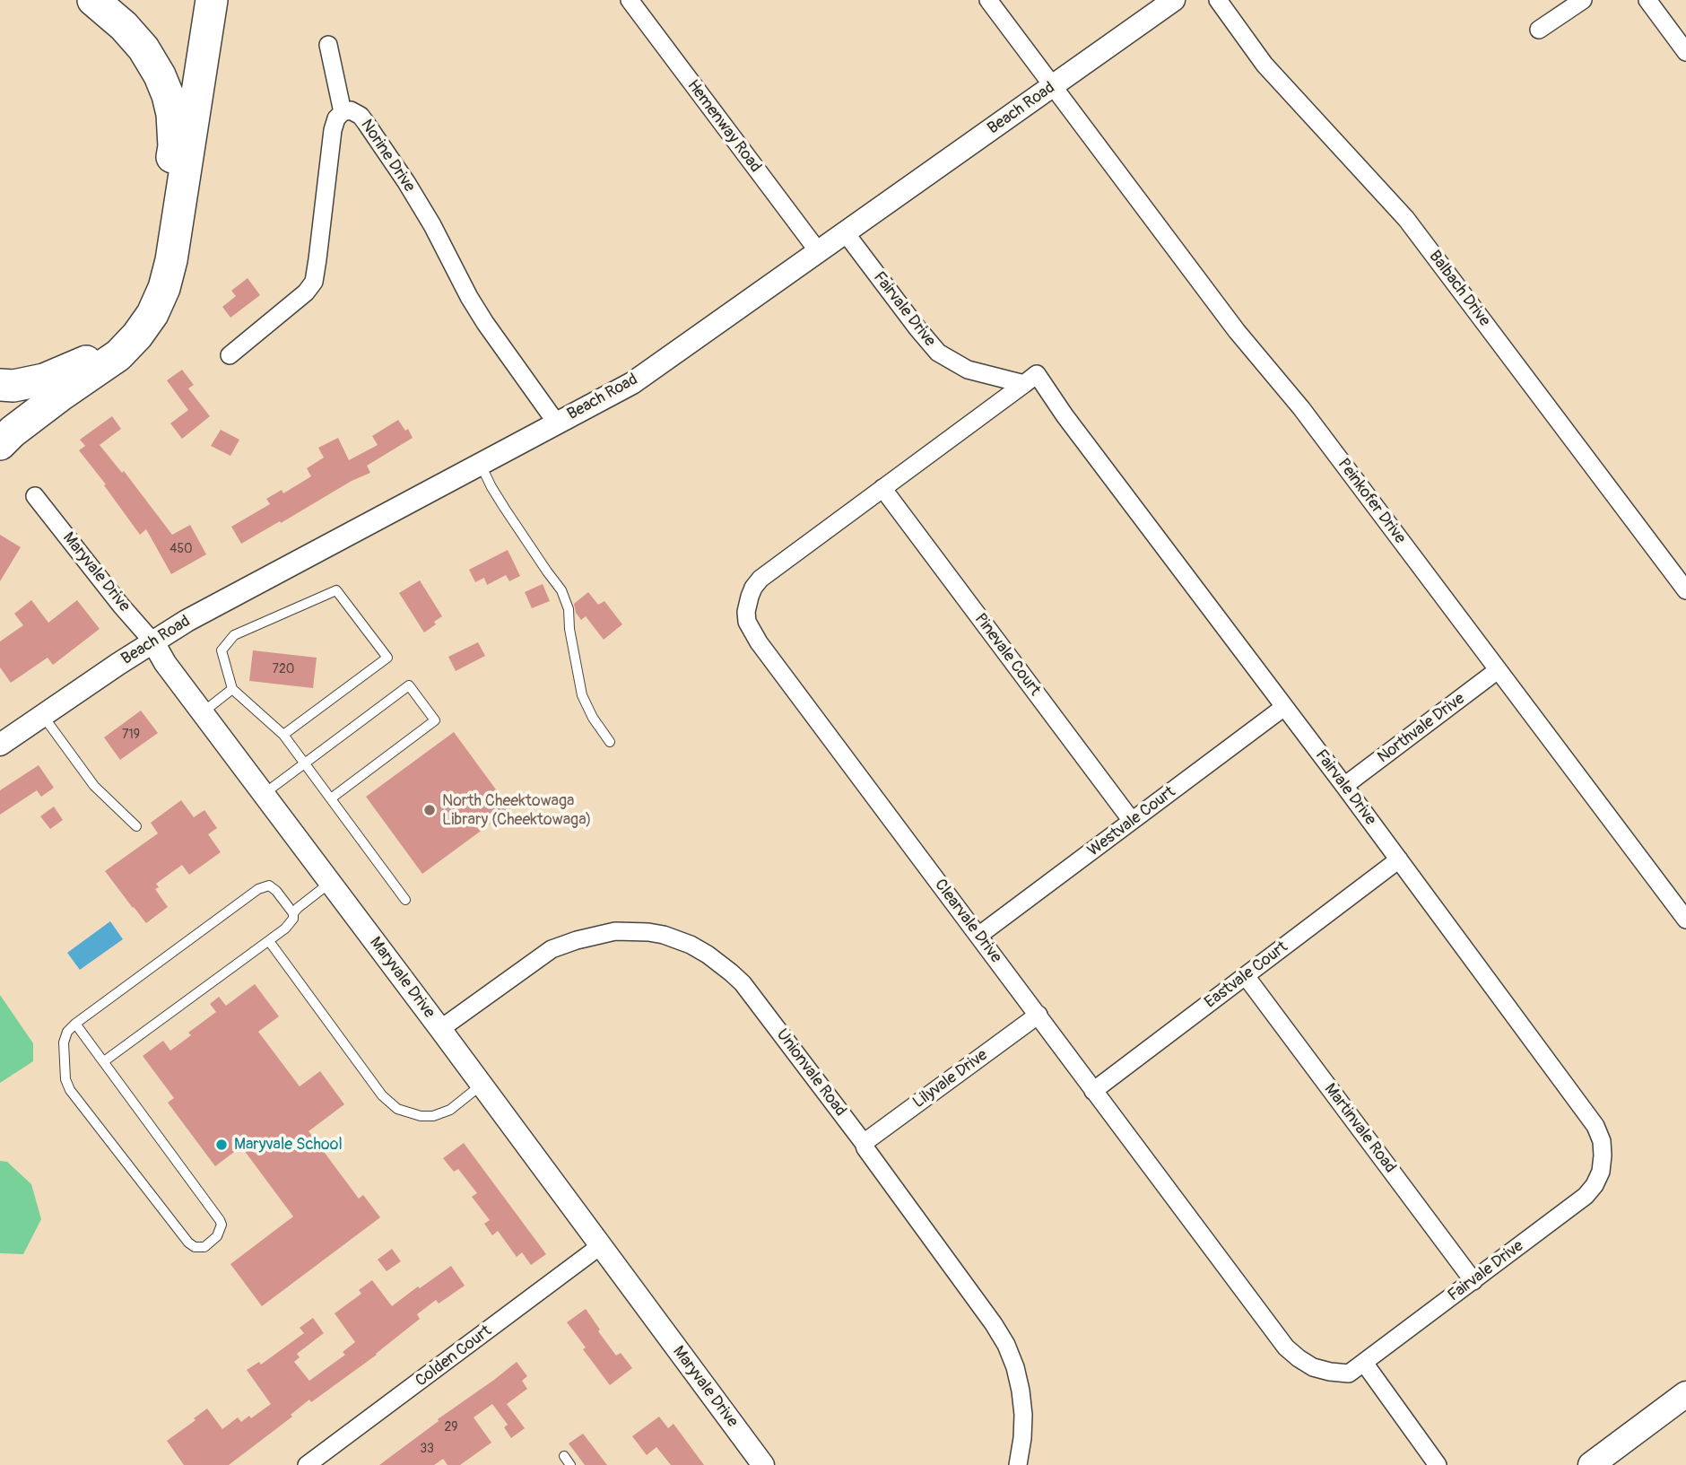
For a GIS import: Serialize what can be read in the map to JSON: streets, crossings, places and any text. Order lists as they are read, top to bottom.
{
  "streets": {
    "street": [
      "Beach Road",
      "Hemenway Road",
      "Norine Drive",
      "Balbach Drive",
      "Fairvale Drive",
      "Peinkofer Drive",
      "Maryvale Drive",
      "Pinevale Court",
      "Northvale Drive",
      "Westvale Court",
      "Clearvale Drive",
      "Eastvale Court",
      "Unionvale Road",
      "Lilyvale Drive",
      "Martinvale Road",
      "Colden Court"
    ]
  },
  "crossings": [
    ["Beach Road", "Hemenway Road"],
    ["Beach Road", "Norine Drive"],
    ["Beach Road", "Fairvale Drive"],
    ["Beach Road", "Peinkofer Drive"],
    ["Beach Road", "Maryvale Drive"],
    ["Fairvale Drive", "Northvale Drive"],
    ["Fairvale Drive", "Westvale Court"],
    ["Fairvale Drive", "Clearvale Drive"],
    ["Fairvale Drive", "Eastvale Court"],
    ["Fairvale Drive", "Martinvale Road"],
    ["Peinkofer Drive", "Northvale Drive"],
    ["Maryvale Drive", "Unionvale Road"],
    ["Maryvale Drive", "Colden Court"],
    ["Pinevale Court", "Westvale Court"],
    ["Pinevale Court", "Clearvale Drive"],
    ["Westvale Court", "Clearvale Drive"],
    ["Clearvale Drive", "Eastvale Court"],
    ["Clearvale Drive", "Lilyvale Drive"],
    ["Eastvale Court", "Martinvale Road"],
    ["Unionvale Road", "Lilyvale Drive"]
  ],
  "places": ["North Cheektowaga Library (Cheektowaga)", "Maryvale School"],
  "house_numbers": [
    "450",
    "720",
    "719",
    "29",
    "33"
  ]
}
